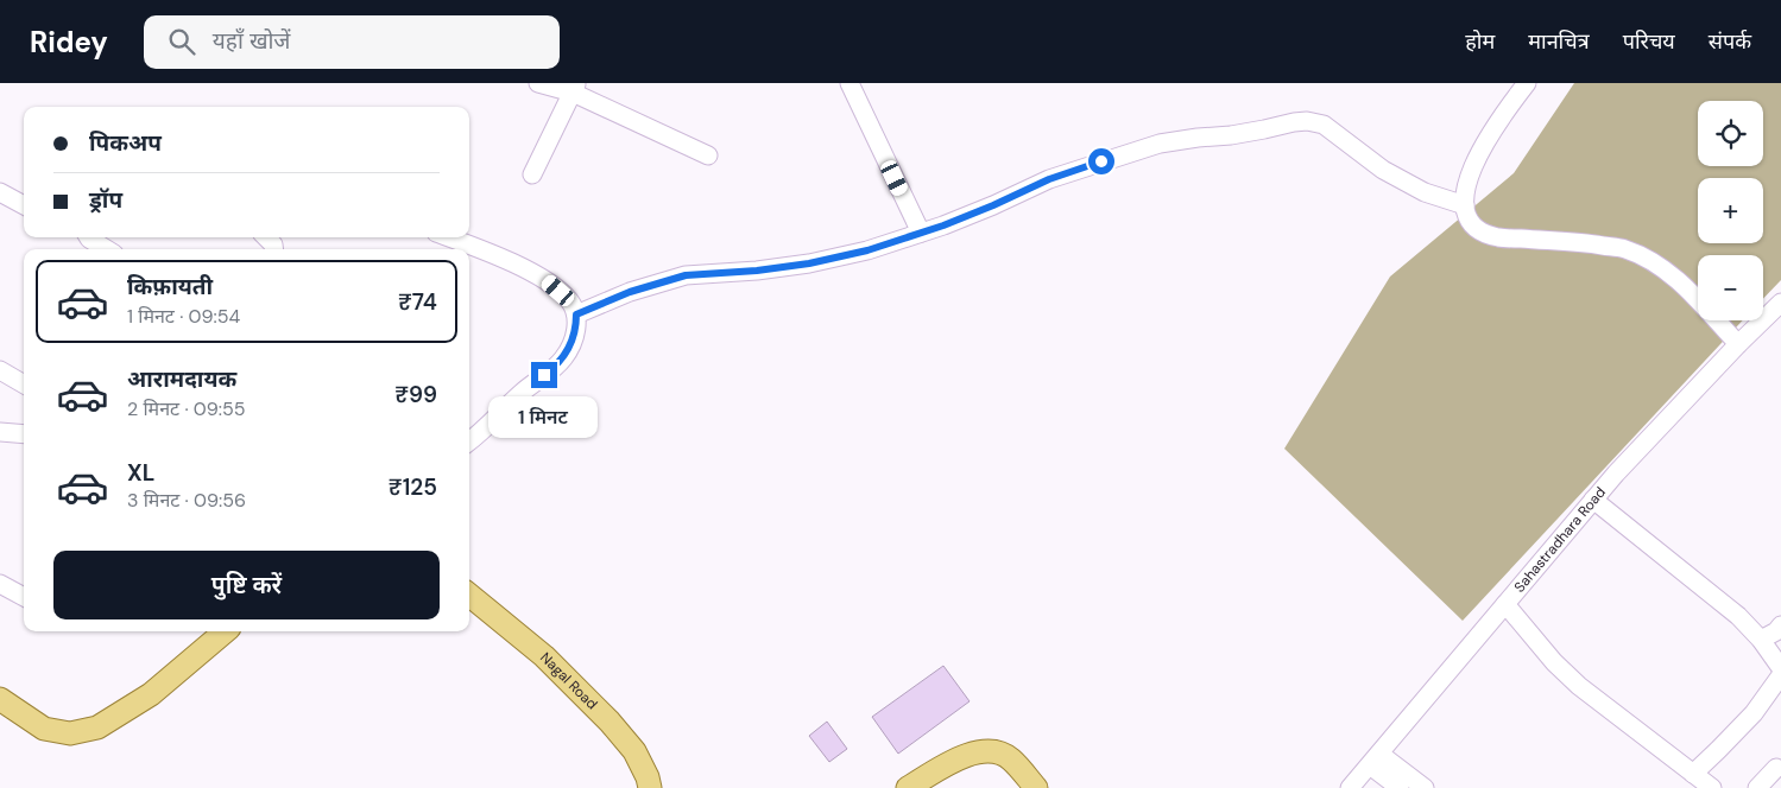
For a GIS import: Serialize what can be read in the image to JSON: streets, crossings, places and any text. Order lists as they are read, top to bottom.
{
  "streets": {
    "main road": ["Nagal Road"],
    "street": ["Sahastradhara Road"]
  },
  "page": {
    "header": "Ridey",
    "search": "यहाँ खोजें",
    "nav": [
      "होम",
      "मानचित्र",
      "परिचय",
      "संपर्क"
    ],
    "map_buttons": ["+", "−"],
    "banner": ["पिकअप", "ड्रॉप"],
    "list": [
      {
        "name": "किफ़ायती",
        "note": "1 मिनट · 09:54",
        "value": "₹74"
      },
      {
        "name": "आरामदायक",
        "note": "2 मिनट · 09:55",
        "value": "₹99"
      },
      {
        "name": "XL",
        "note": "3 मिनट · 09:56",
        "value": "₹125"
      }
    ],
    "bubble": "1 मिनट",
    "buttons": "पुष्टि करें"
  }
}
